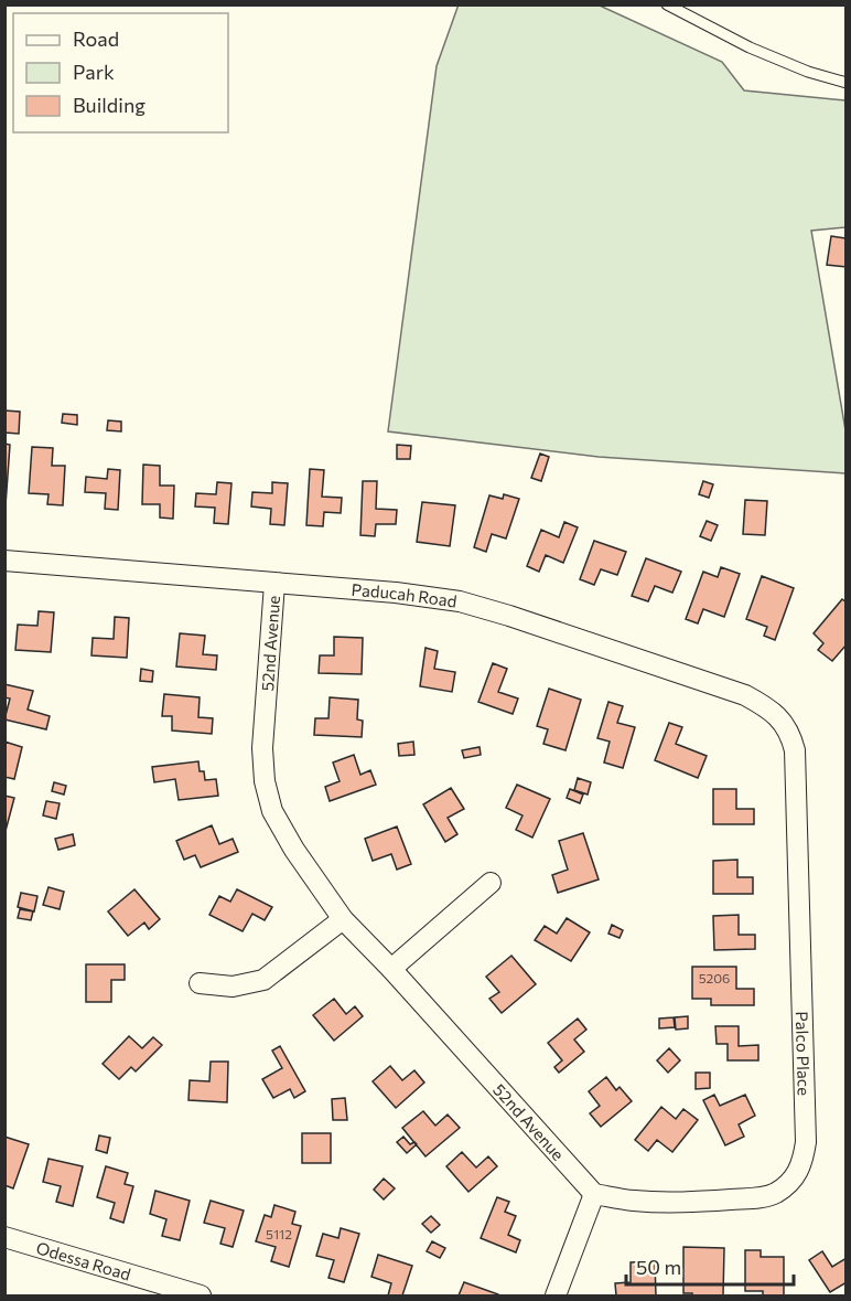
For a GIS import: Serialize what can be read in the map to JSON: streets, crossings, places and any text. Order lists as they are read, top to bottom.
{
  "streets": {
    "street": [
      "Paducah Road",
      "52nd Avenue",
      "Palco Place",
      "Odessa Road"
    ]
  },
  "crossings": [
    ["Paducah Road", "52nd Avenue"],
    ["Paducah Road", "Palco Place"],
    ["52nd Avenue", "Palco Place"]
  ],
  "house_numbers": ["5206", "5112"],
  "legend": ["Road", "Park", "Building"],
  "scale_bar": "50 m"
}
